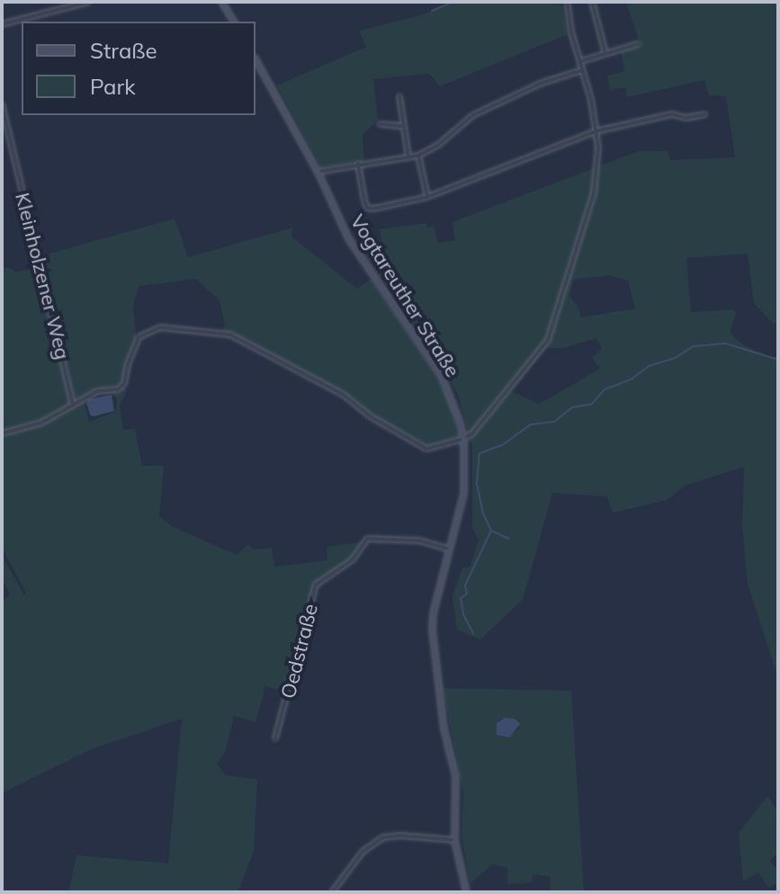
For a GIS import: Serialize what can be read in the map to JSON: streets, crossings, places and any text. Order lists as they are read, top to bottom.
{
  "streets": {
    "main road": ["Vogtareuther Straße"],
    "street": ["Kleinholzener Weg", "Oedstraße"]
  },
  "crossings": [
    ["Vogtareuther Straße", "Oedstraße"]
  ],
  "legend": ["Straße", "Park"]
}
